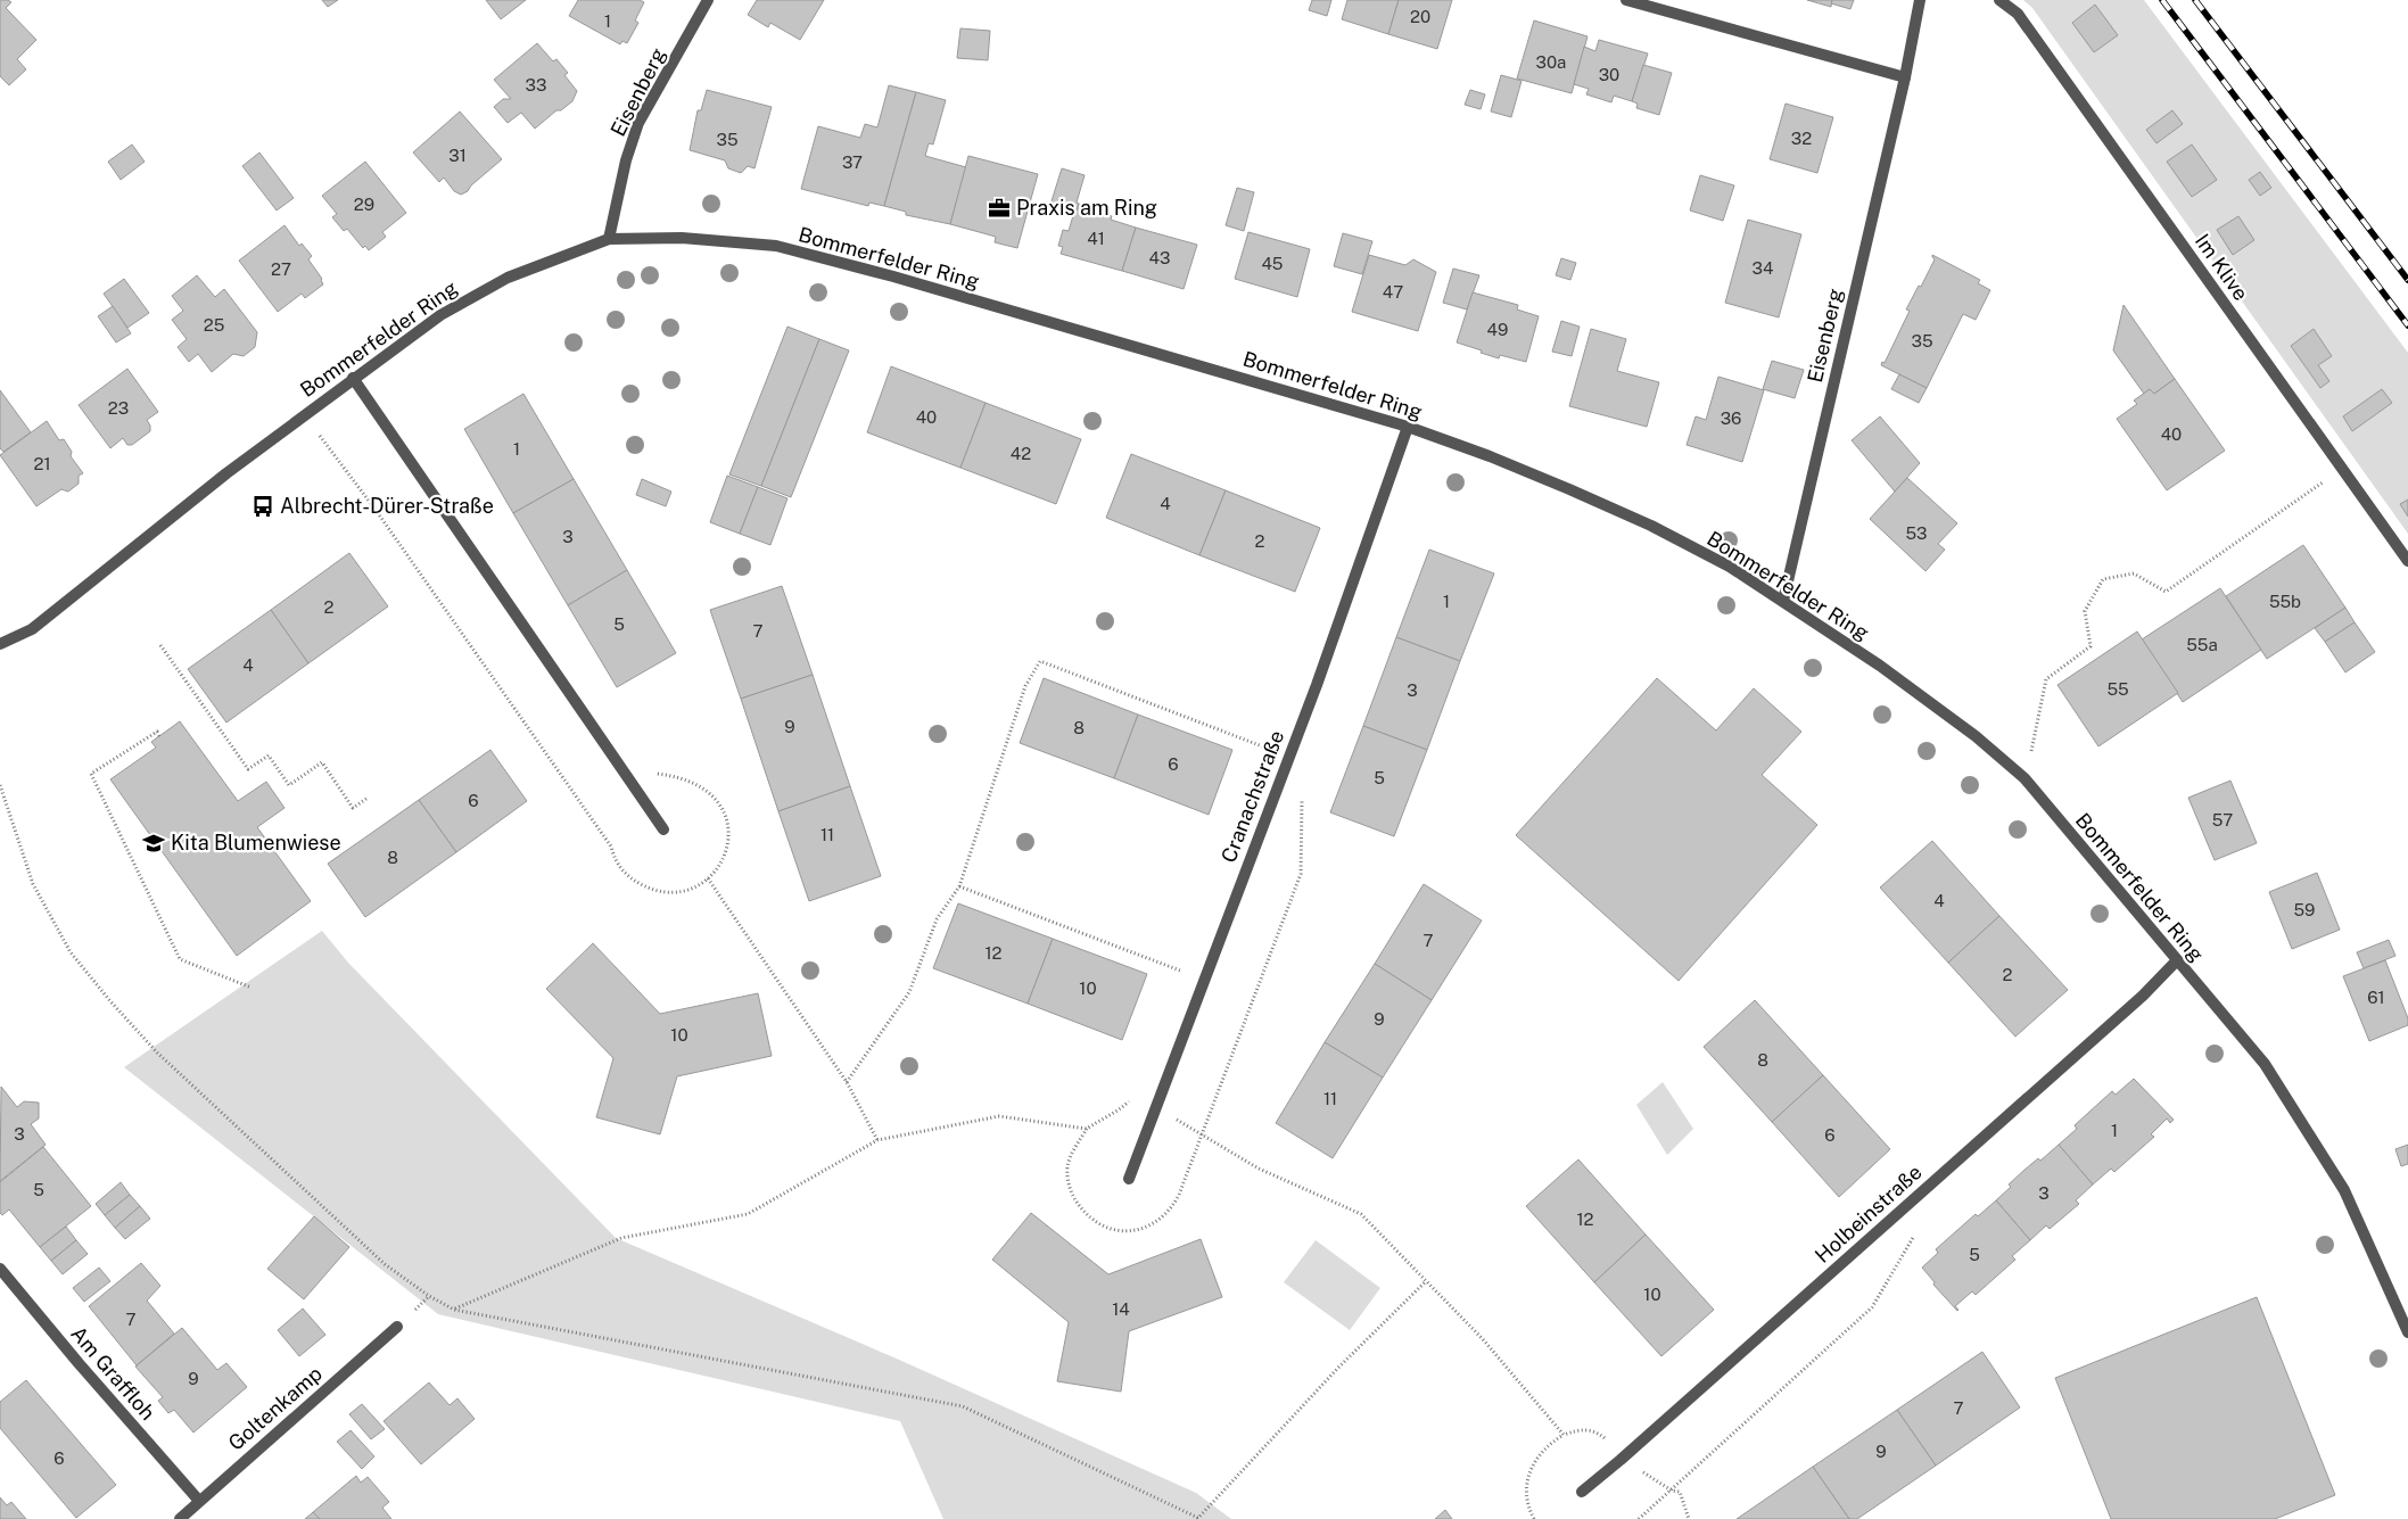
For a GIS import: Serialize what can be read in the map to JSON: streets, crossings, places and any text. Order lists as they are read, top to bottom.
{
  "streets": {
    "street": [
      "Eisenberg",
      "Bommerfelder Ring",
      "Im Klive",
      "Cranachstraße",
      "Holbeinstraße",
      "Am Graffloh",
      "Goltenkamp"
    ]
  },
  "crossings": [
    ["Eisenberg", "Bommerfelder Ring"],
    ["Bommerfelder Ring", "Cranachstraße"],
    ["Bommerfelder Ring", "Holbeinstraße"],
    ["Am Graffloh", "Goltenkamp"]
  ],
  "places": {
    "office": ["Praxis am Ring"],
    "bus stop": ["Albrecht-Dürer-Straße"],
    "school or university": ["Kita Blumenwiese"]
  },
  "house_numbers": [
    "20",
    "1",
    "30a",
    "30",
    "33",
    "32",
    "35",
    "31",
    "37",
    "29",
    "41",
    "43",
    "45",
    "34",
    "27",
    "47",
    "25",
    "49",
    "35",
    "23",
    "40",
    "36",
    "40",
    "1",
    "42",
    "21",
    "4",
    "53",
    "3",
    "2",
    "1",
    "55b",
    "2",
    "5",
    "7",
    "55a",
    "4",
    "55",
    "3",
    "9",
    "8",
    "6",
    "5",
    "6",
    "57",
    "11",
    "8",
    "4",
    "59",
    "7",
    "12",
    "2",
    "10",
    "61",
    "9",
    "10",
    "8",
    "11",
    "1",
    "3",
    "6",
    "5",
    "3",
    "12",
    "5",
    "10",
    "14",
    "7",
    "9",
    "7",
    "9",
    "6"
  ]
}
